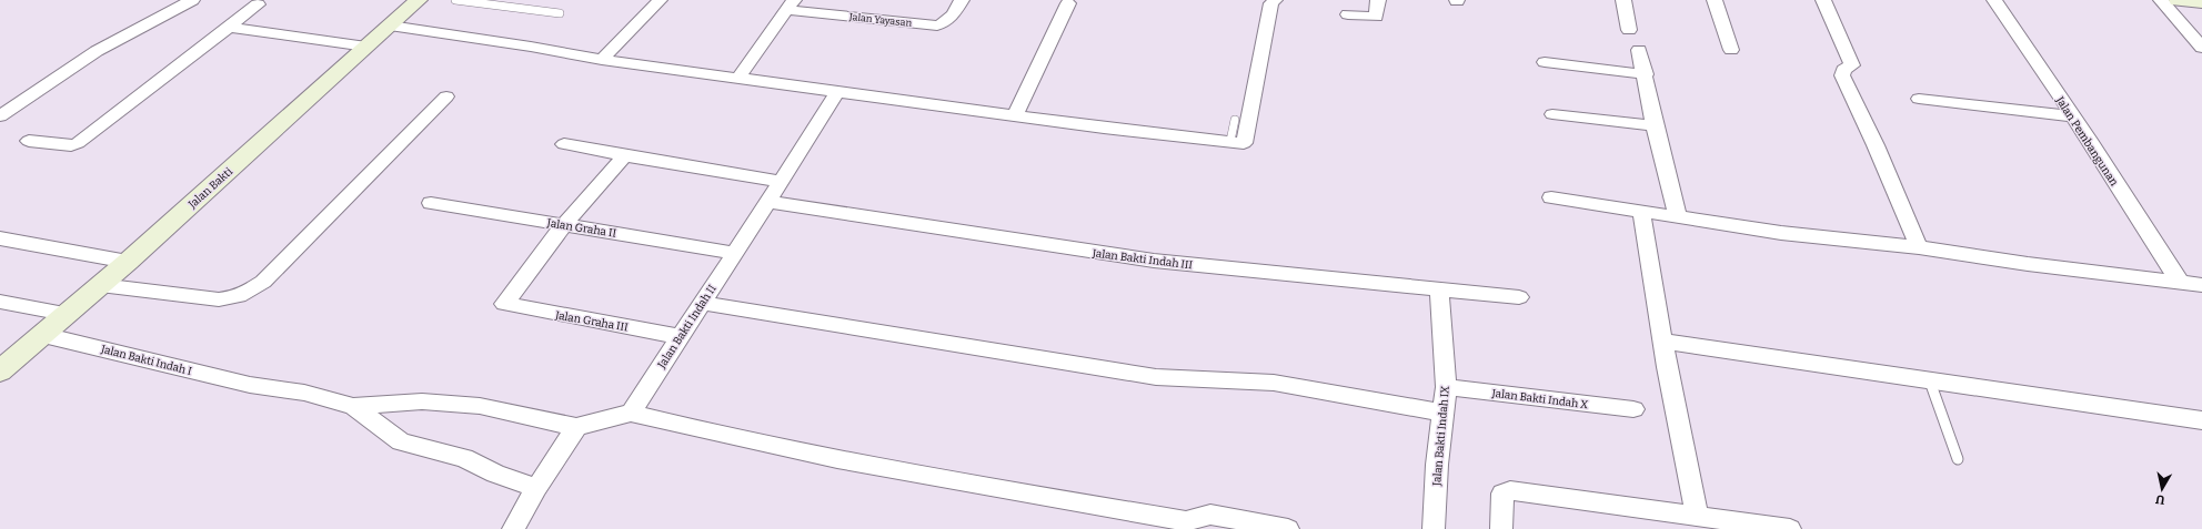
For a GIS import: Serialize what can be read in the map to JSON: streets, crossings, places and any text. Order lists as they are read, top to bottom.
{
  "streets": {
    "street": [
      "Jalan Yayasan",
      "Jalan Pembangunan",
      "Jalan Bakti",
      "Jalan Graha II",
      "Jalan Bakti Indah III",
      "Jalan Graha III",
      "Jalan Bakti Indah II",
      "Jalan Bakti Indah I",
      "Jalan Bakti Indah X",
      "Jalan Bakti Indah IX"
    ]
  },
  "crossings": [
    ["Jalan Bakti", "Jalan Bakti Indah I"],
    ["Jalan Graha II", "Jalan Graha III"],
    ["Jalan Graha II", "Jalan Bakti Indah II"],
    ["Jalan Bakti Indah III", "Jalan Bakti Indah II"],
    ["Jalan Bakti Indah III", "Jalan Bakti Indah IX"],
    ["Jalan Graha III", "Jalan Bakti Indah II"],
    ["Jalan Bakti Indah X", "Jalan Bakti Indah IX"]
  ],
  "north": "bottom"
}
